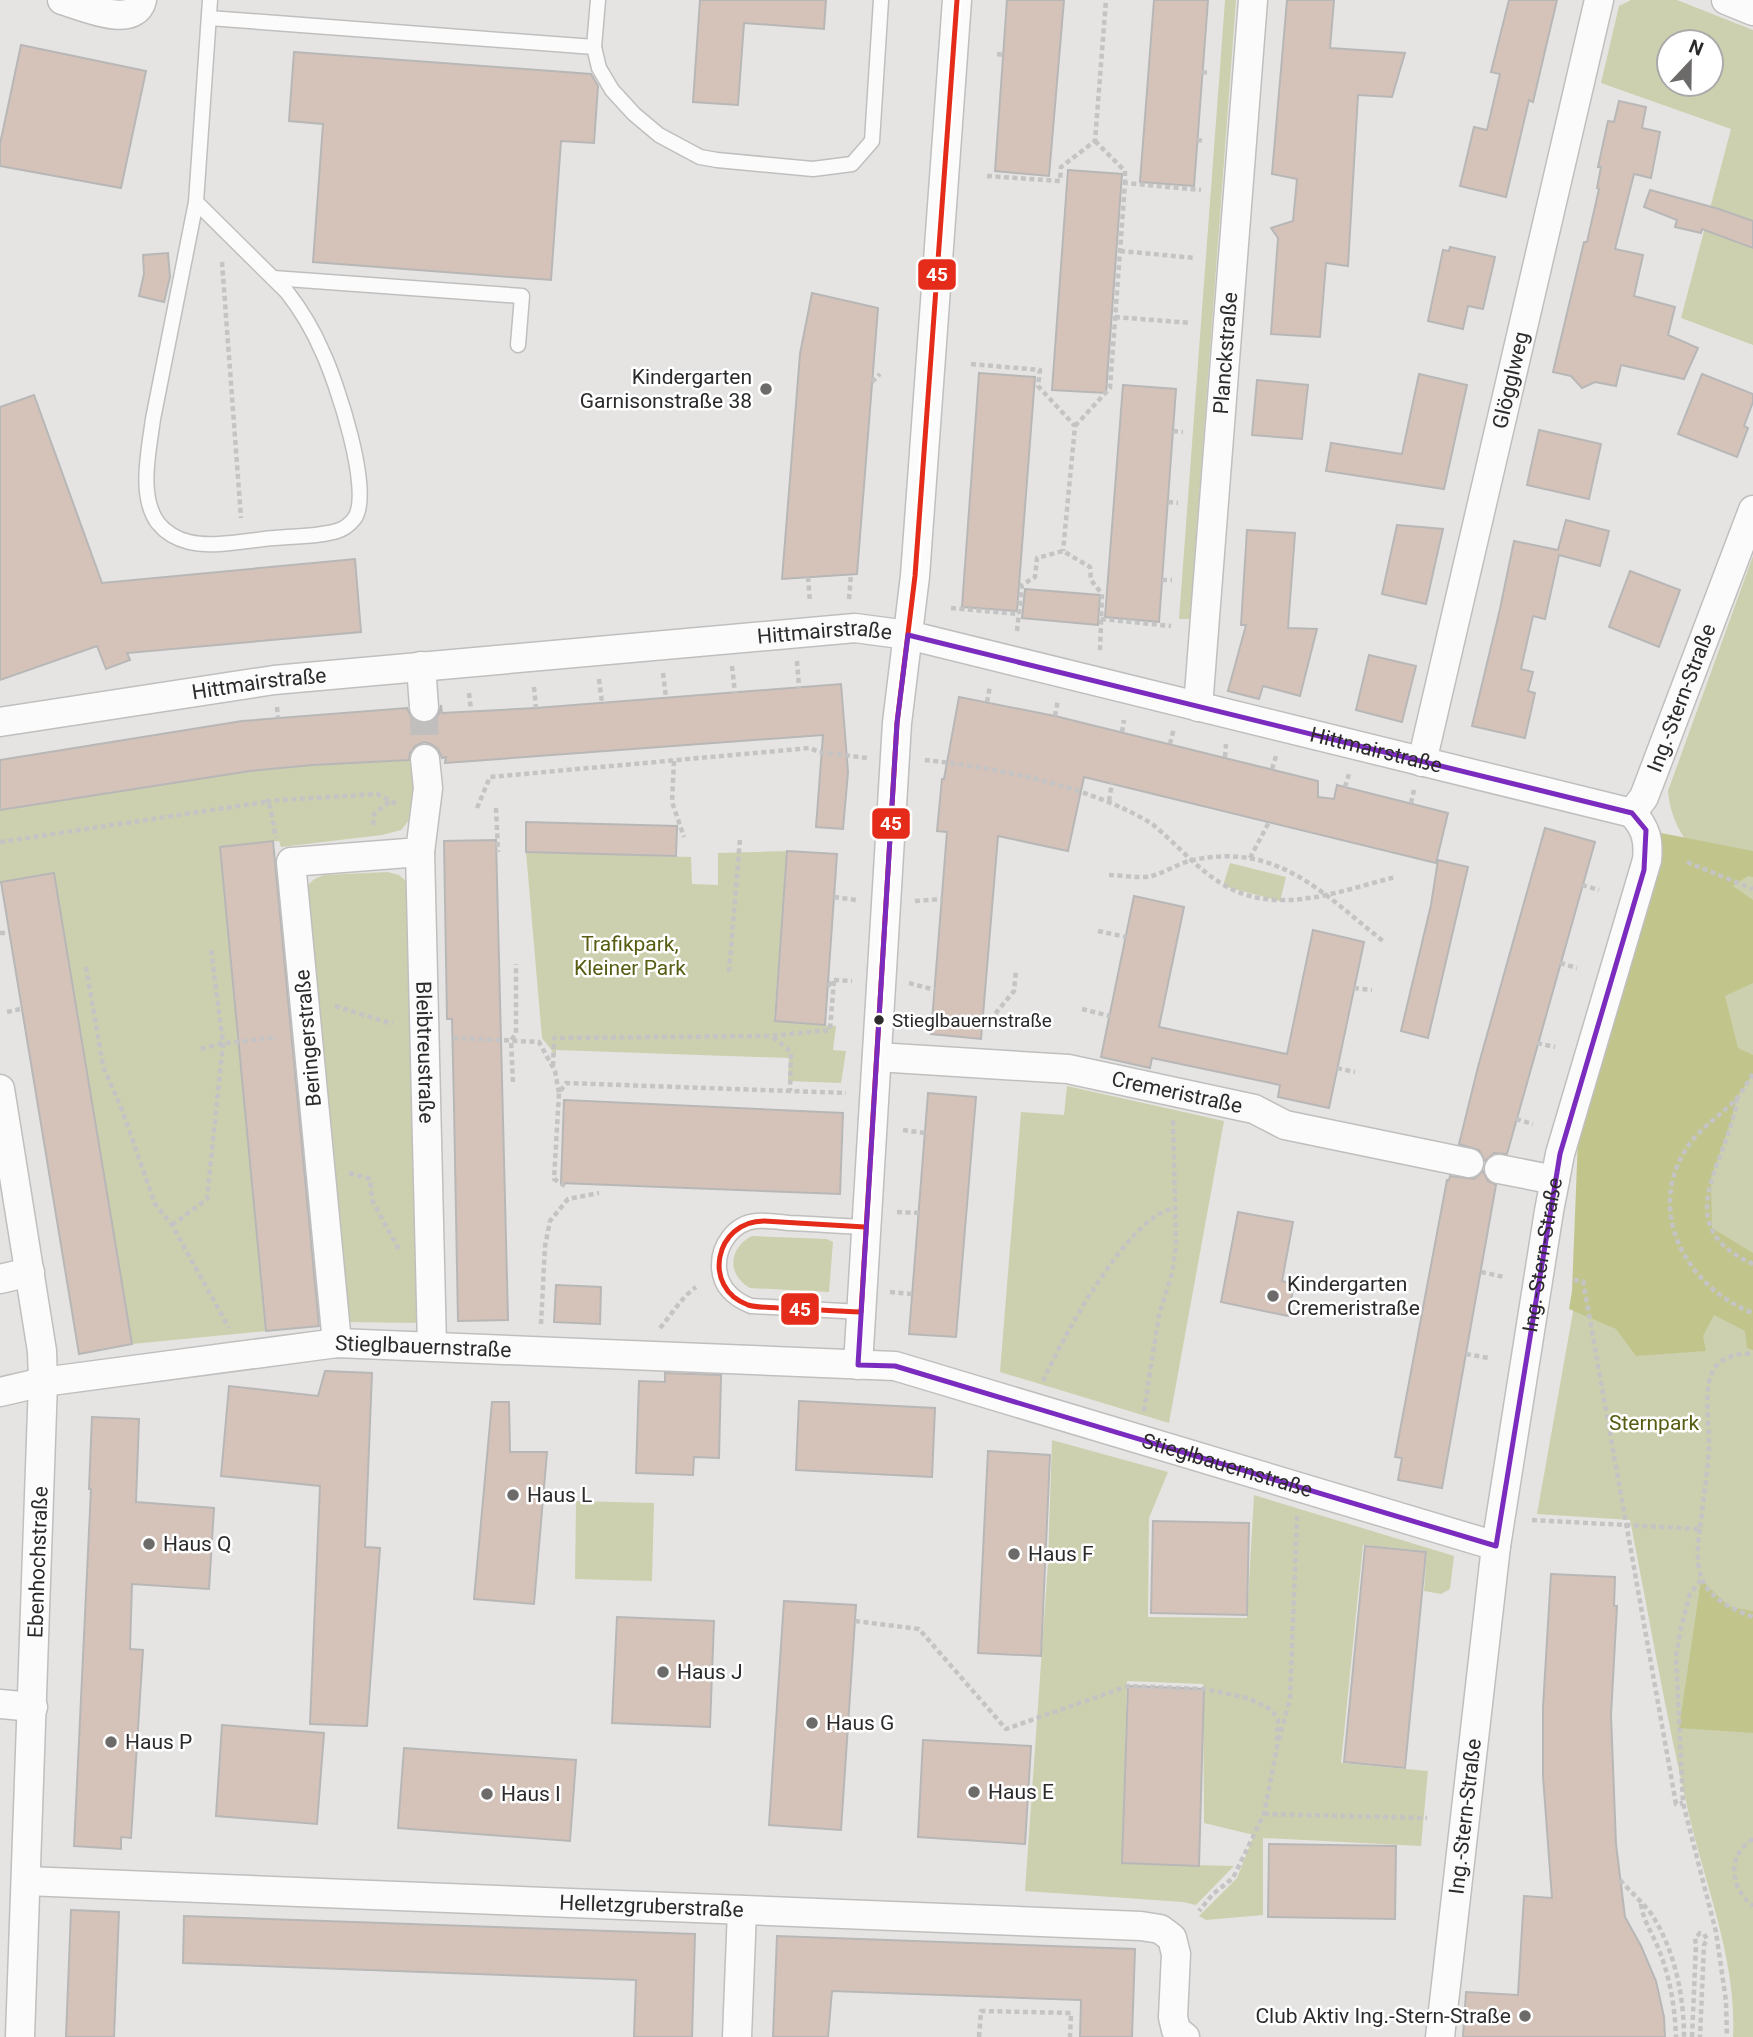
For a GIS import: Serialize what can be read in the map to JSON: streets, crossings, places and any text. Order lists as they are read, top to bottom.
{
  "streets": {
    "street": [
      "Planckstraße",
      "Glögglweg",
      "Hittmairstraße",
      "Ing.-Stern-Straße",
      "Beringerstraße",
      "Bleibtreustraße",
      "Cremeristraße",
      "Stieglbauernstraße",
      "Ebenhochstraße",
      "Helletzgruberstraße"
    ]
  },
  "crossings": [
    ["Planckstraße", "Hittmairstraße"],
    ["Glögglweg", "Hittmairstraße"],
    ["Hittmairstraße", "Ing.-Stern-Straße"],
    ["Ing.-Stern-Straße", "Stieglbauernstraße"],
    ["Beringerstraße", "Bleibtreustraße"],
    ["Beringerstraße", "Stieglbauernstraße"],
    ["Bleibtreustraße", "Stieglbauernstraße"],
    ["Stieglbauernstraße", "Ebenhochstraße"],
    ["Ebenhochstraße", "Helletzgruberstraße"]
  ],
  "parks": ["Trafikpark, Kleiner Park", "Sternpark"],
  "places": [
    "Kindergarten Garnisonstraße 38",
    "Stieglbauernstraße",
    "Kindergarten Cremeristraße",
    "Haus L",
    "Haus Q",
    "Haus F",
    "Haus J",
    "Haus G",
    "Haus P",
    "Haus E",
    "Haus I",
    "Club Aktiv Ing.-Stern-Straße"
  ],
  "lines": ["transit line 45"],
  "north": "top"
}
